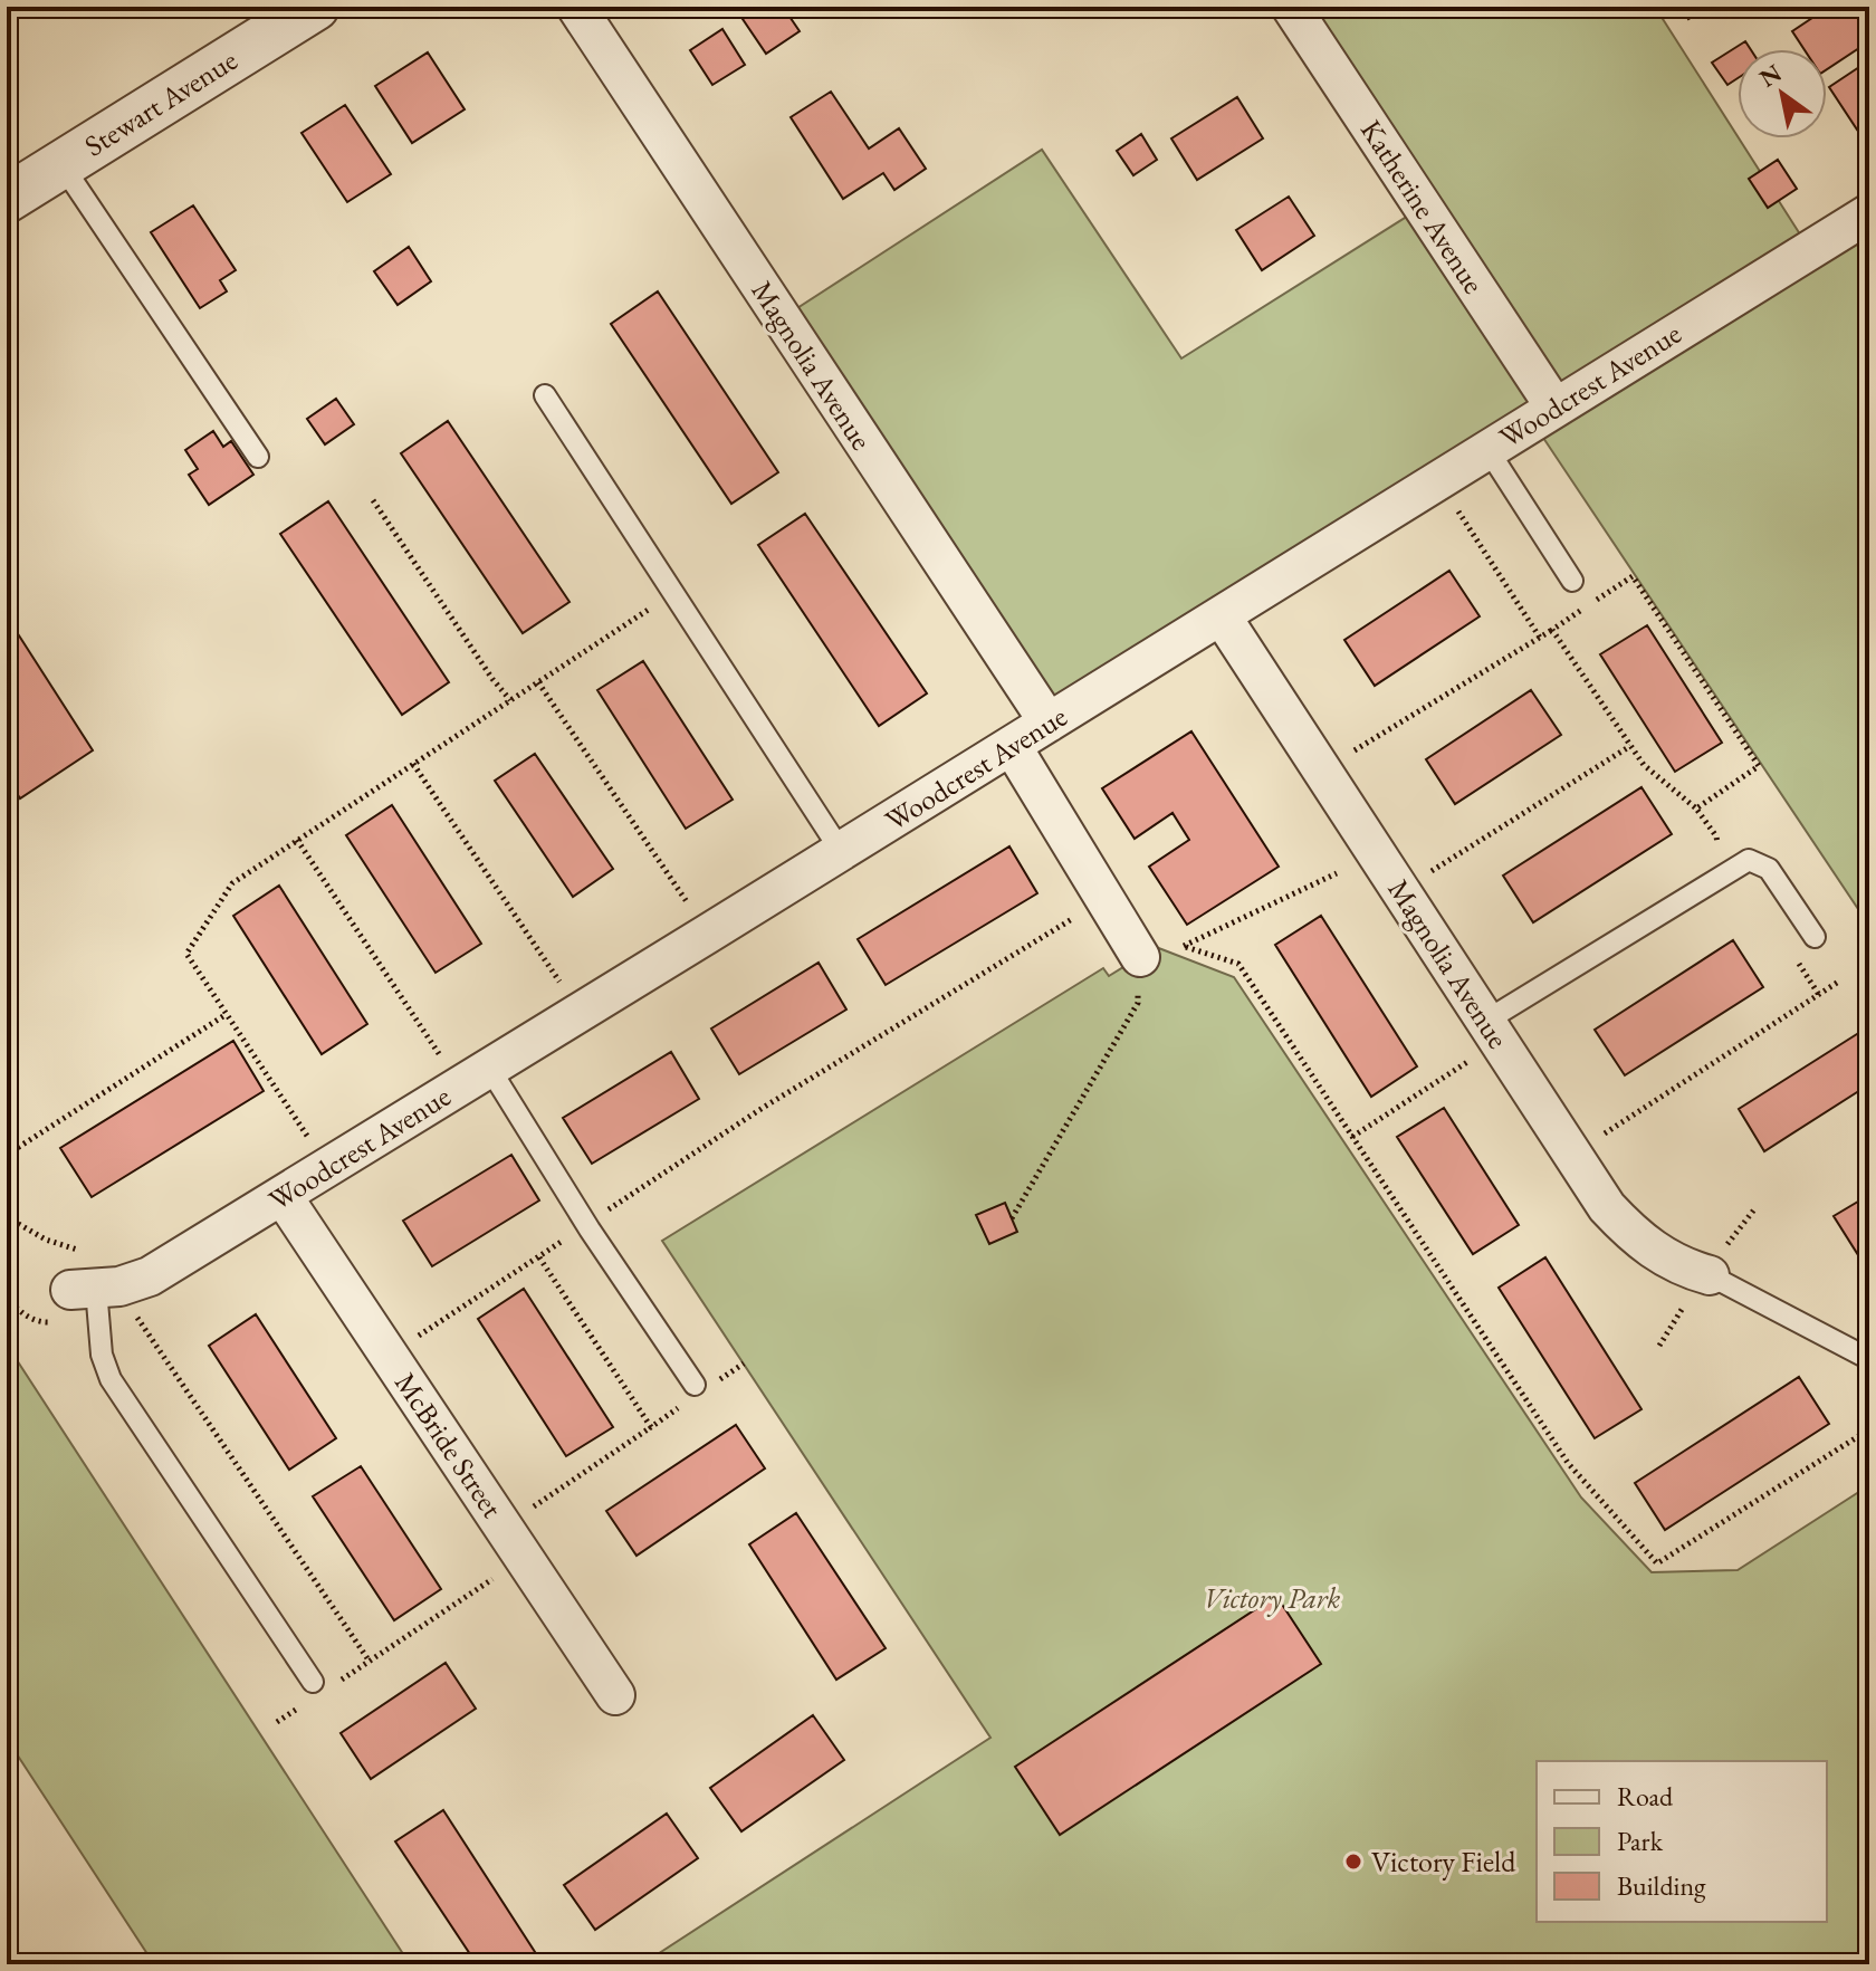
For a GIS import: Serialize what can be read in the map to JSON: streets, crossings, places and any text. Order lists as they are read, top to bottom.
{
  "streets": {
    "street": [
      "Stewart Avenue",
      "Katherine Avenue",
      "Magnolia Avenue",
      "Woodcrest Avenue",
      "McBride Street"
    ]
  },
  "crossings": [
    ["Katherine Avenue", "Woodcrest Avenue"],
    ["Magnolia Avenue", "Woodcrest Avenue"],
    ["Woodcrest Avenue", "McBride Street"]
  ],
  "parks": ["Victory Park"],
  "places": ["Victory Field"],
  "legend": ["Road", "Park", "Building"],
  "north": "top left"
}
